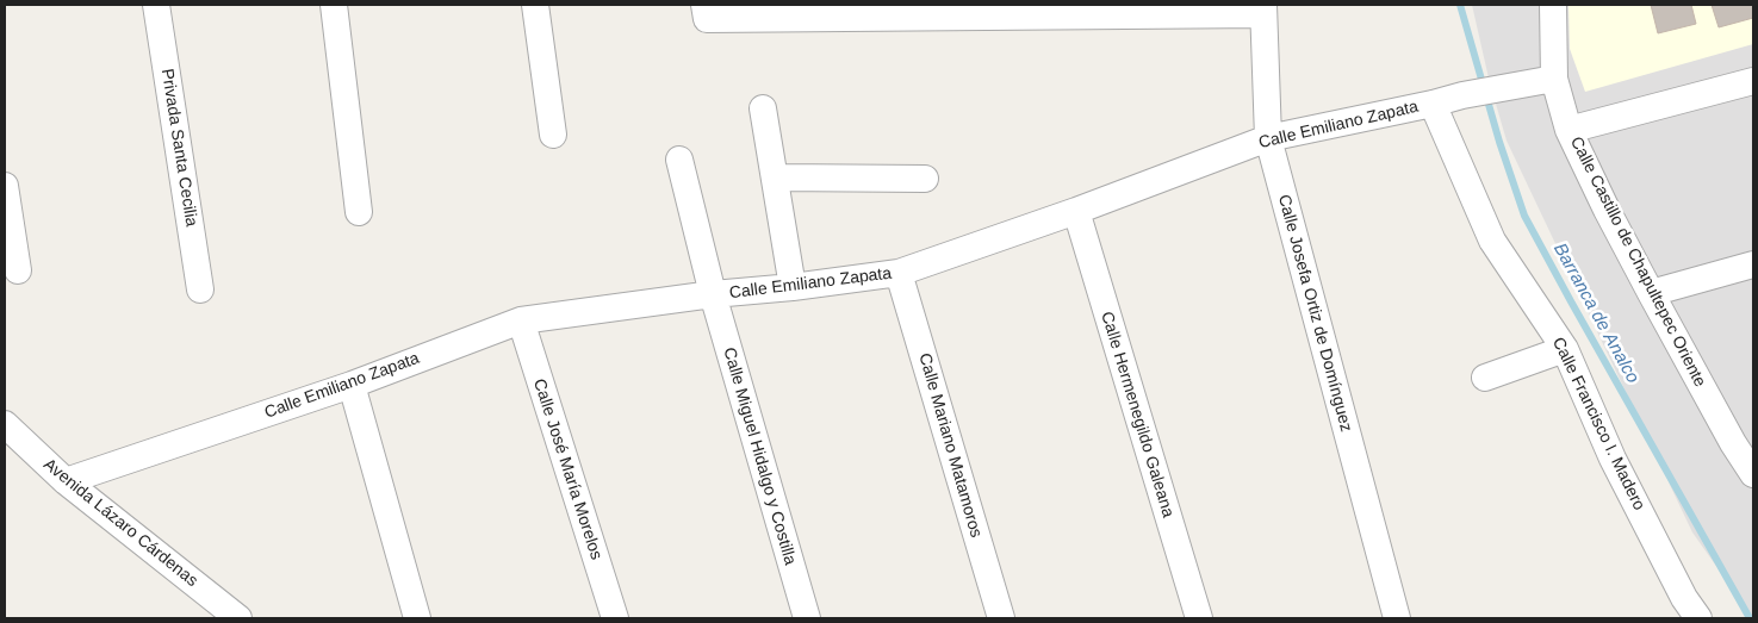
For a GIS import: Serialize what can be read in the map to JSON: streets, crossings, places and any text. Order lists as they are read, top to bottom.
{
  "streets": {
    "street": [
      "Calle Emiliano Zapata",
      "Privada Santa Cecilia",
      "Calle Castillo de Chapultepec Oriente",
      "Calle Josefa Ortiz de Domínguez",
      "Calle Hermenegildo Galeana",
      "Calle Francisco I. Madero",
      "Calle Mariano Matamoros",
      "Calle Miguel Hidalgo y Costilla",
      "Calle José María Morelos",
      "Avenida Lázaro Cárdenas"
    ]
  },
  "crossings": [
    ["Calle Emiliano Zapata", "Calle Castillo de Chapultepec Oriente"],
    ["Calle Emiliano Zapata", "Calle Josefa Ortiz de Domínguez"],
    ["Calle Emiliano Zapata", "Calle Hermenegildo Galeana"],
    ["Calle Emiliano Zapata", "Calle Francisco I. Madero"],
    ["Calle Emiliano Zapata", "Calle Mariano Matamoros"],
    ["Calle Emiliano Zapata", "Calle Miguel Hidalgo y Costilla"],
    ["Calle Emiliano Zapata", "Calle José María Morelos"],
    ["Calle Emiliano Zapata", "Avenida Lázaro Cárdenas"]
  ],
  "water": ["Barranca de Analco"]
}
